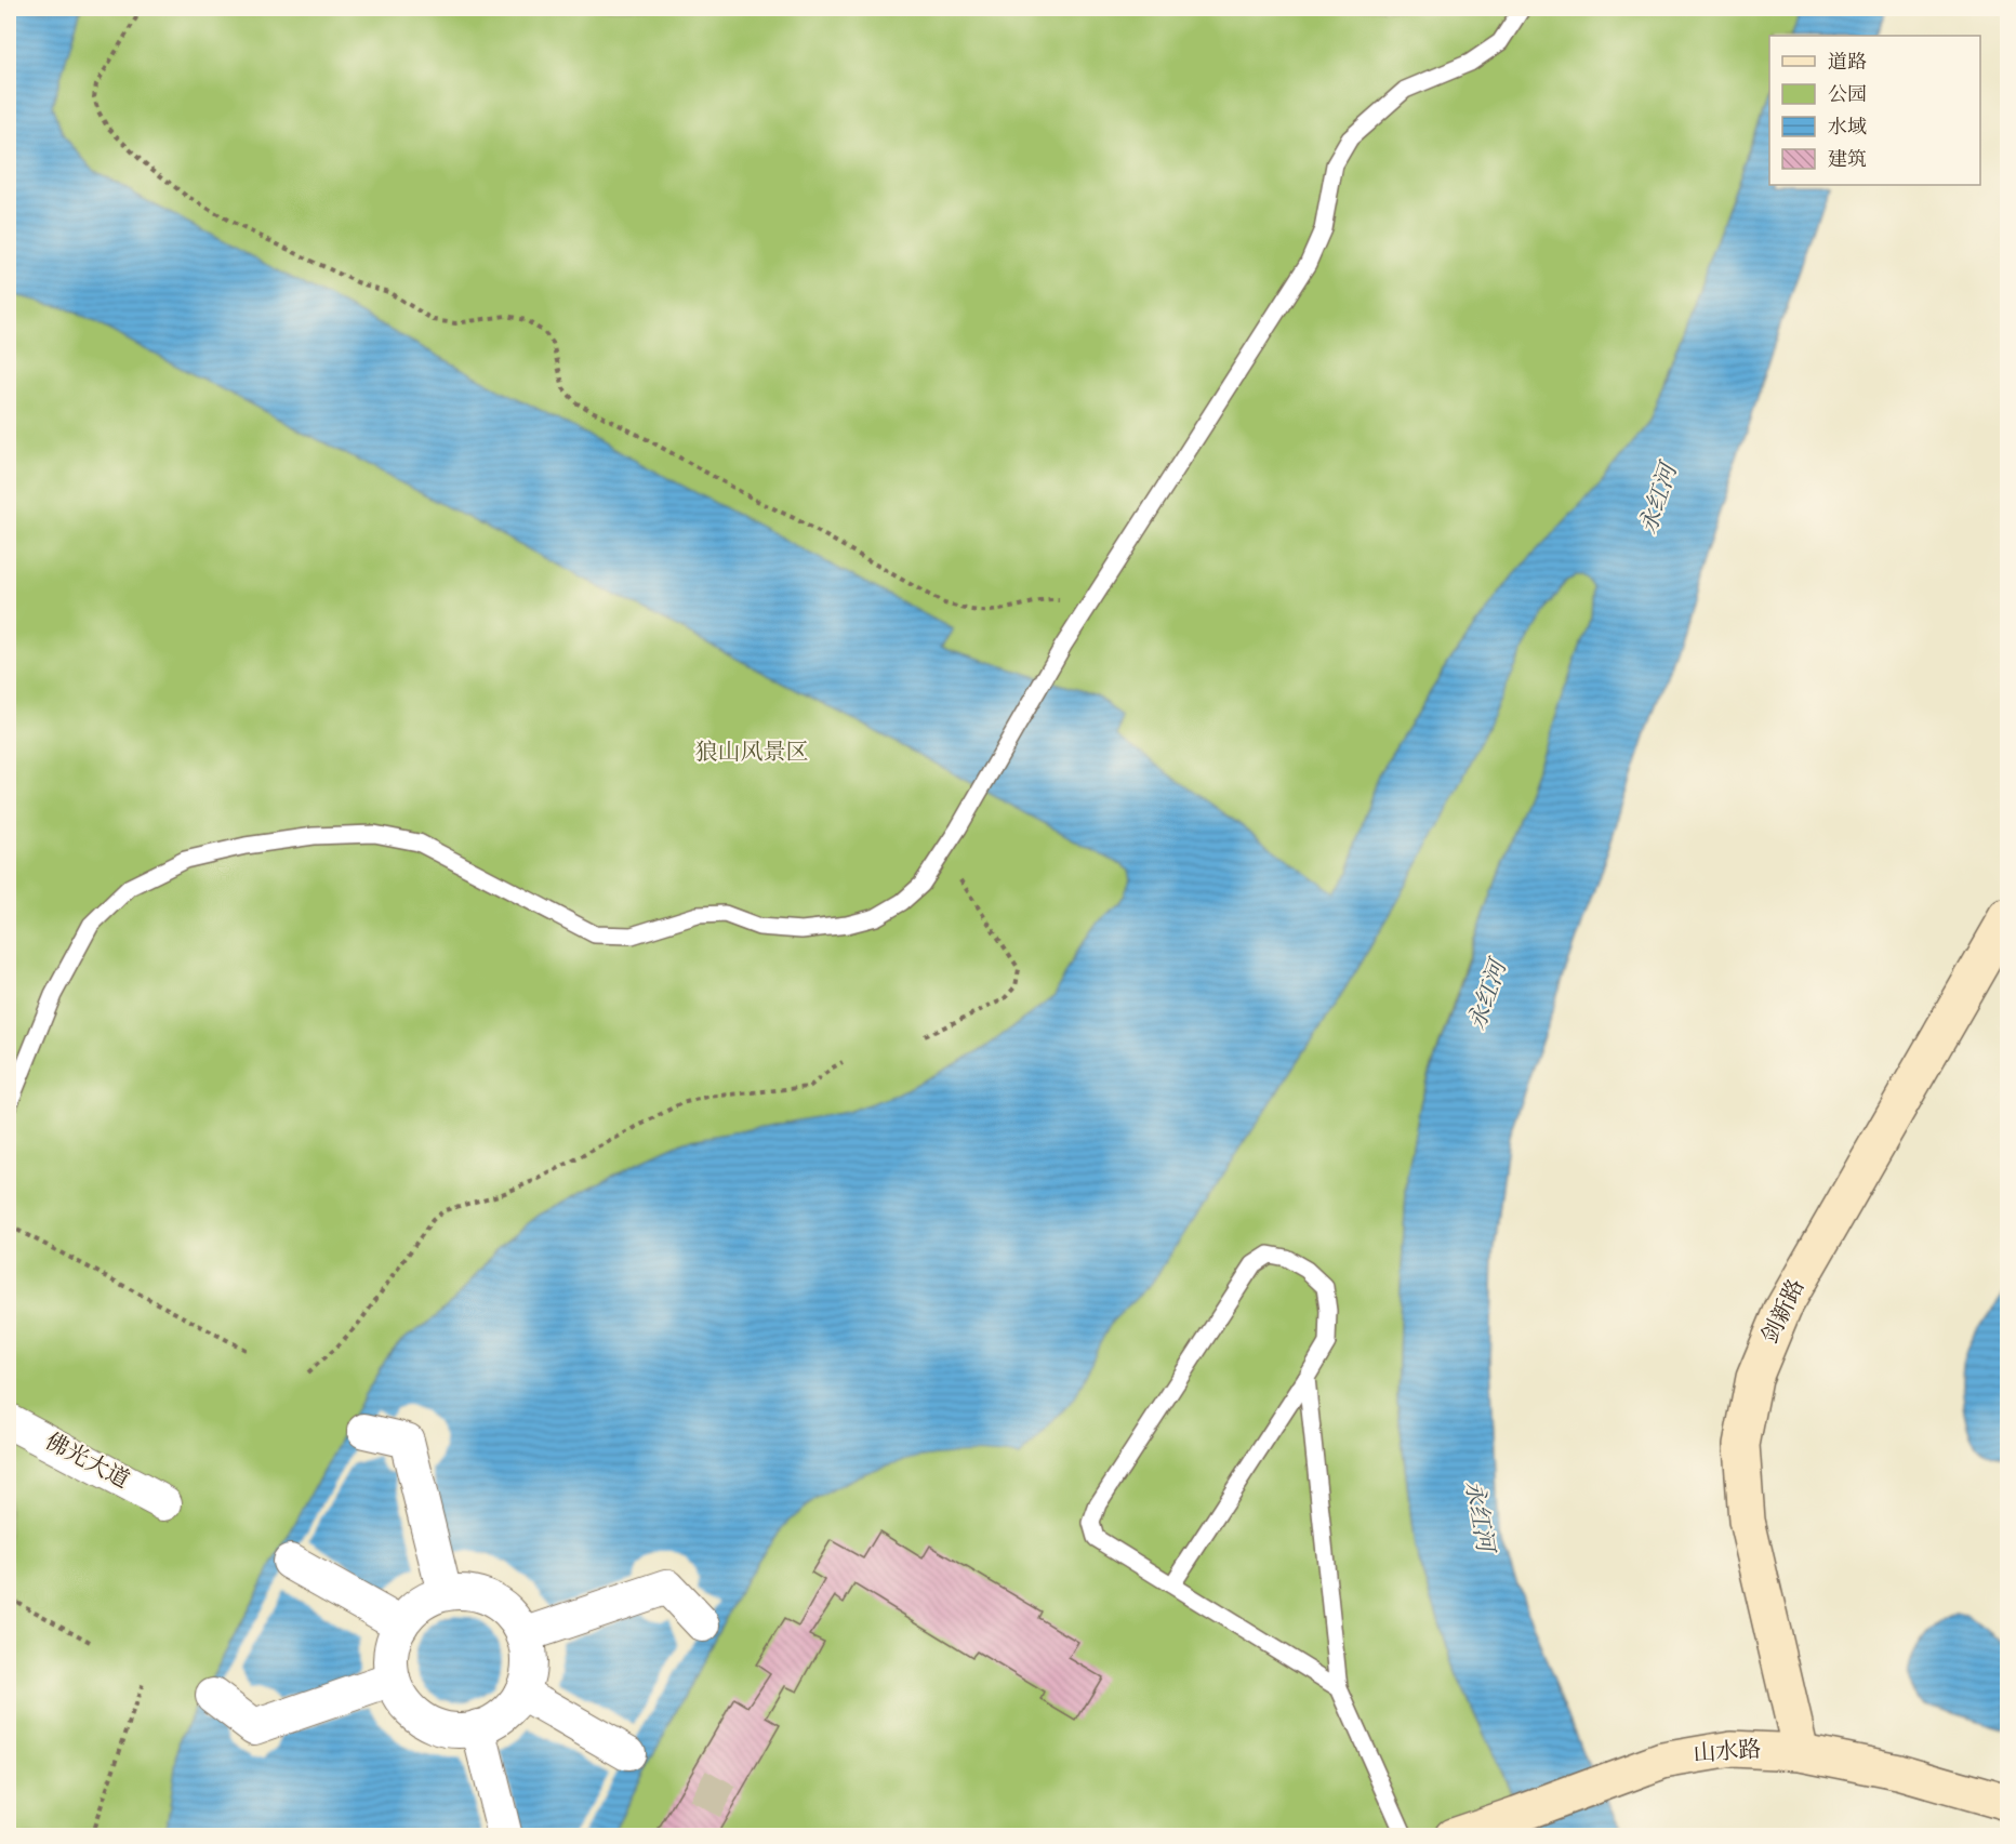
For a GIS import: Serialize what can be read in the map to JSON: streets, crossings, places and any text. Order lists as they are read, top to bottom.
{
  "streets": {
    "street": ["剑新路", "佛光大道", "山水路"]
  },
  "crossings": [
    ["剑新路", "山水路"]
  ],
  "water": ["永红河"],
  "parks": ["狼山风景区"],
  "legend": [
    "道路",
    "公园",
    "水域",
    "建筑"
  ]
}
